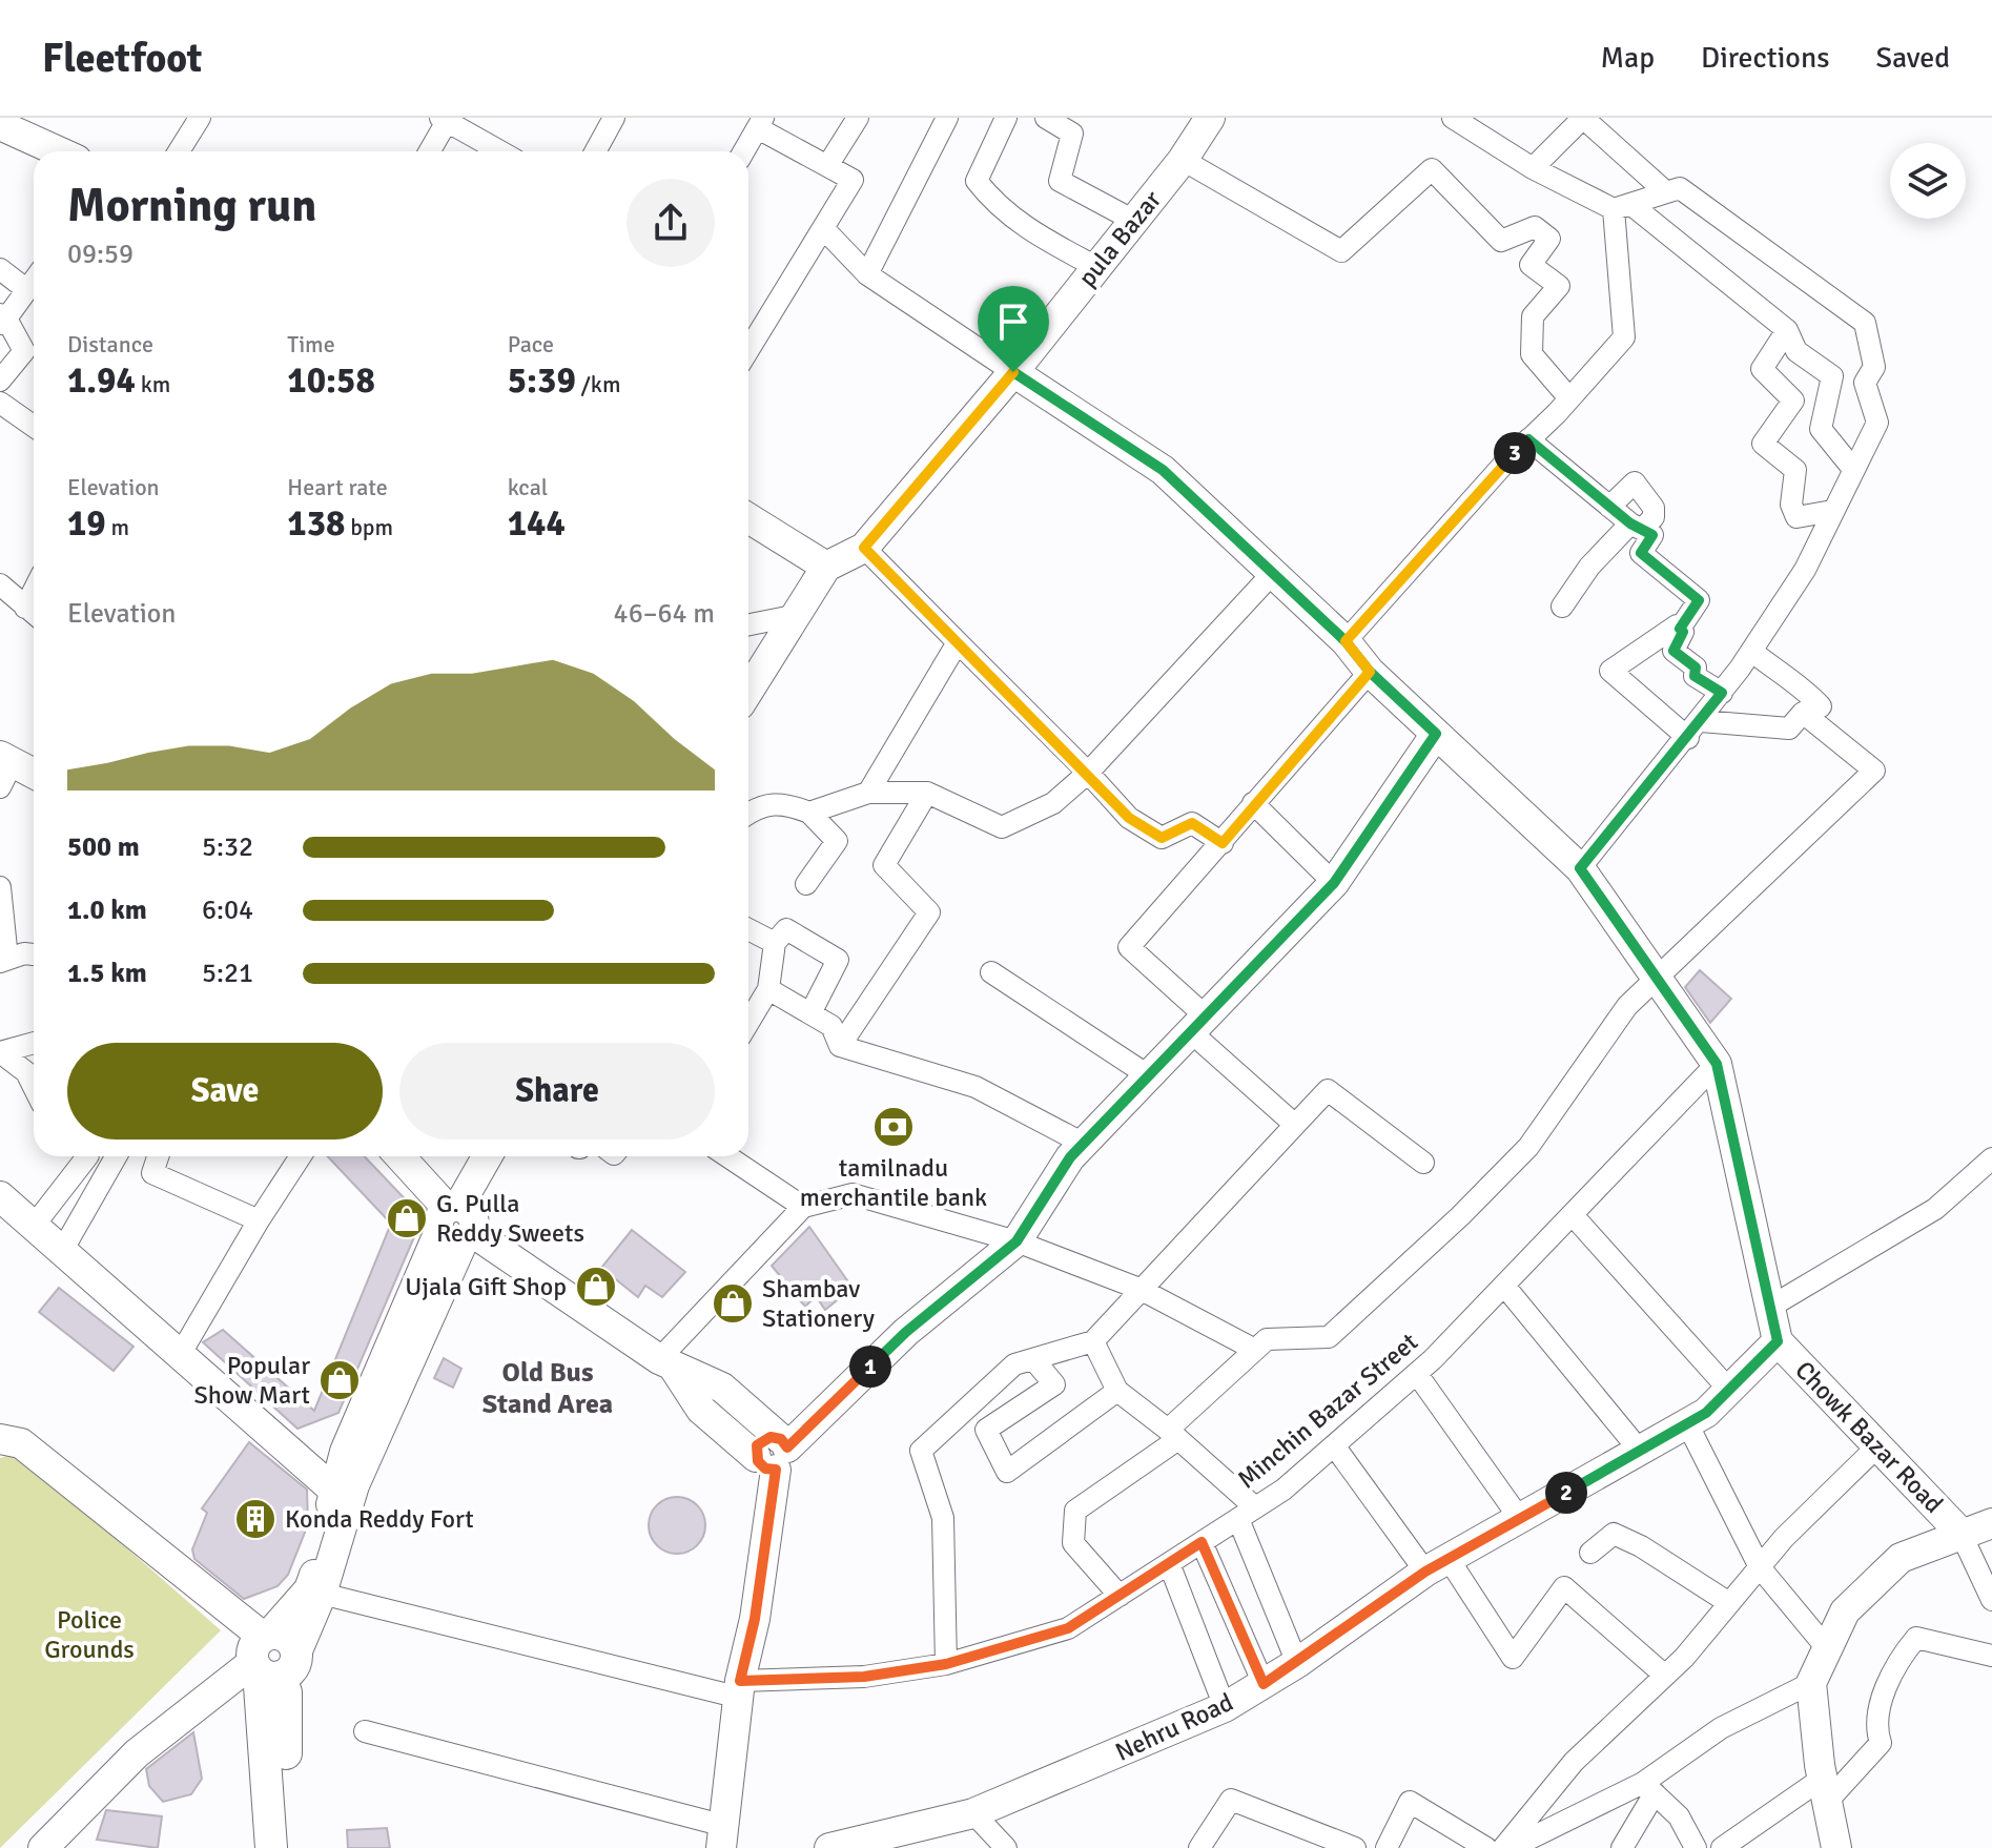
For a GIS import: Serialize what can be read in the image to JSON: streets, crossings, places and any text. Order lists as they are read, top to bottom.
{
  "streets": {
    "street": [
      "pula Bazar",
      "Minchin Bazar Street",
      "Chowk Bazar Road",
      "Nehru Road"
    ]
  },
  "crossings": [
    ["Chowk Bazar Road", "Nehru Road"]
  ],
  "districts": ["Old Bus Stand Area"],
  "parks": ["Police Grounds"],
  "places": {
    "bank": ["tamilnadu merchantile bank"],
    "shop": [
      "G. Pulla Reddy Sweets",
      "Ujala Gift Shop",
      "Shambav Stationery",
      "Popular Show Mart"
    ],
    "building": ["Konda Reddy Fort"]
  },
  "page": {
    "header": "Fleetfoot",
    "nav": ["Map", "Directions", "Saved"],
    "heading": ["Morning run", "09:59"],
    "stats": [
      ["Distance", "1.94 km"],
      ["Time", "10:58"],
      ["Pace", "5:39 /km"],
      ["Elevation", "19 m"],
      ["Heart rate", "138 bpm"],
      ["kcal", "144"]
    ],
    "pins": ["3", "1", "2"],
    "chart": ["Elevation", "46–64 m"],
    "list": [
      {
        "name": "500 m",
        "note": "5:32"
      },
      {
        "name": "1.0 km",
        "note": "6:04"
      },
      {
        "name": "1.5 km",
        "note": "5:21"
      }
    ],
    "buttons": ["Save", "Share"]
  }
}
